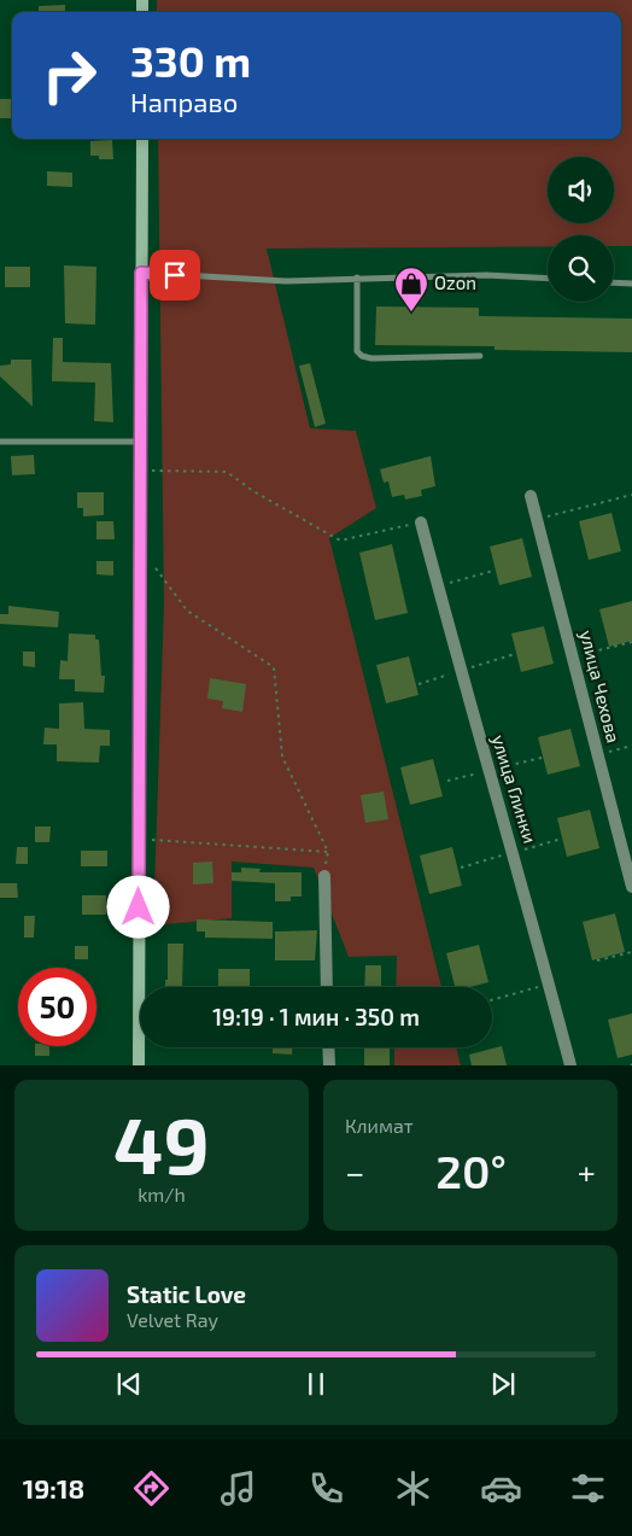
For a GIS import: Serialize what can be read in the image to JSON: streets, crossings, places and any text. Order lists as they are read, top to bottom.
{
  "streets": {
    "street": ["улица Чехова", "улица Глинки"]
  },
  "places": {
    "shop": ["Ozon"]
  },
  "page": {
    "turn": ["330 m", "Направо"],
    "limit": "50",
    "trip": "19:19 · 1 мин · 350 m",
    "tile": [
      ["49", "km/h"],
      "Климат"
    ],
    "heat": ["−", "20°", "+"],
    "song": ["Static Love", "Velvet Ray"],
    "tabs": "19:18"
  }
}
